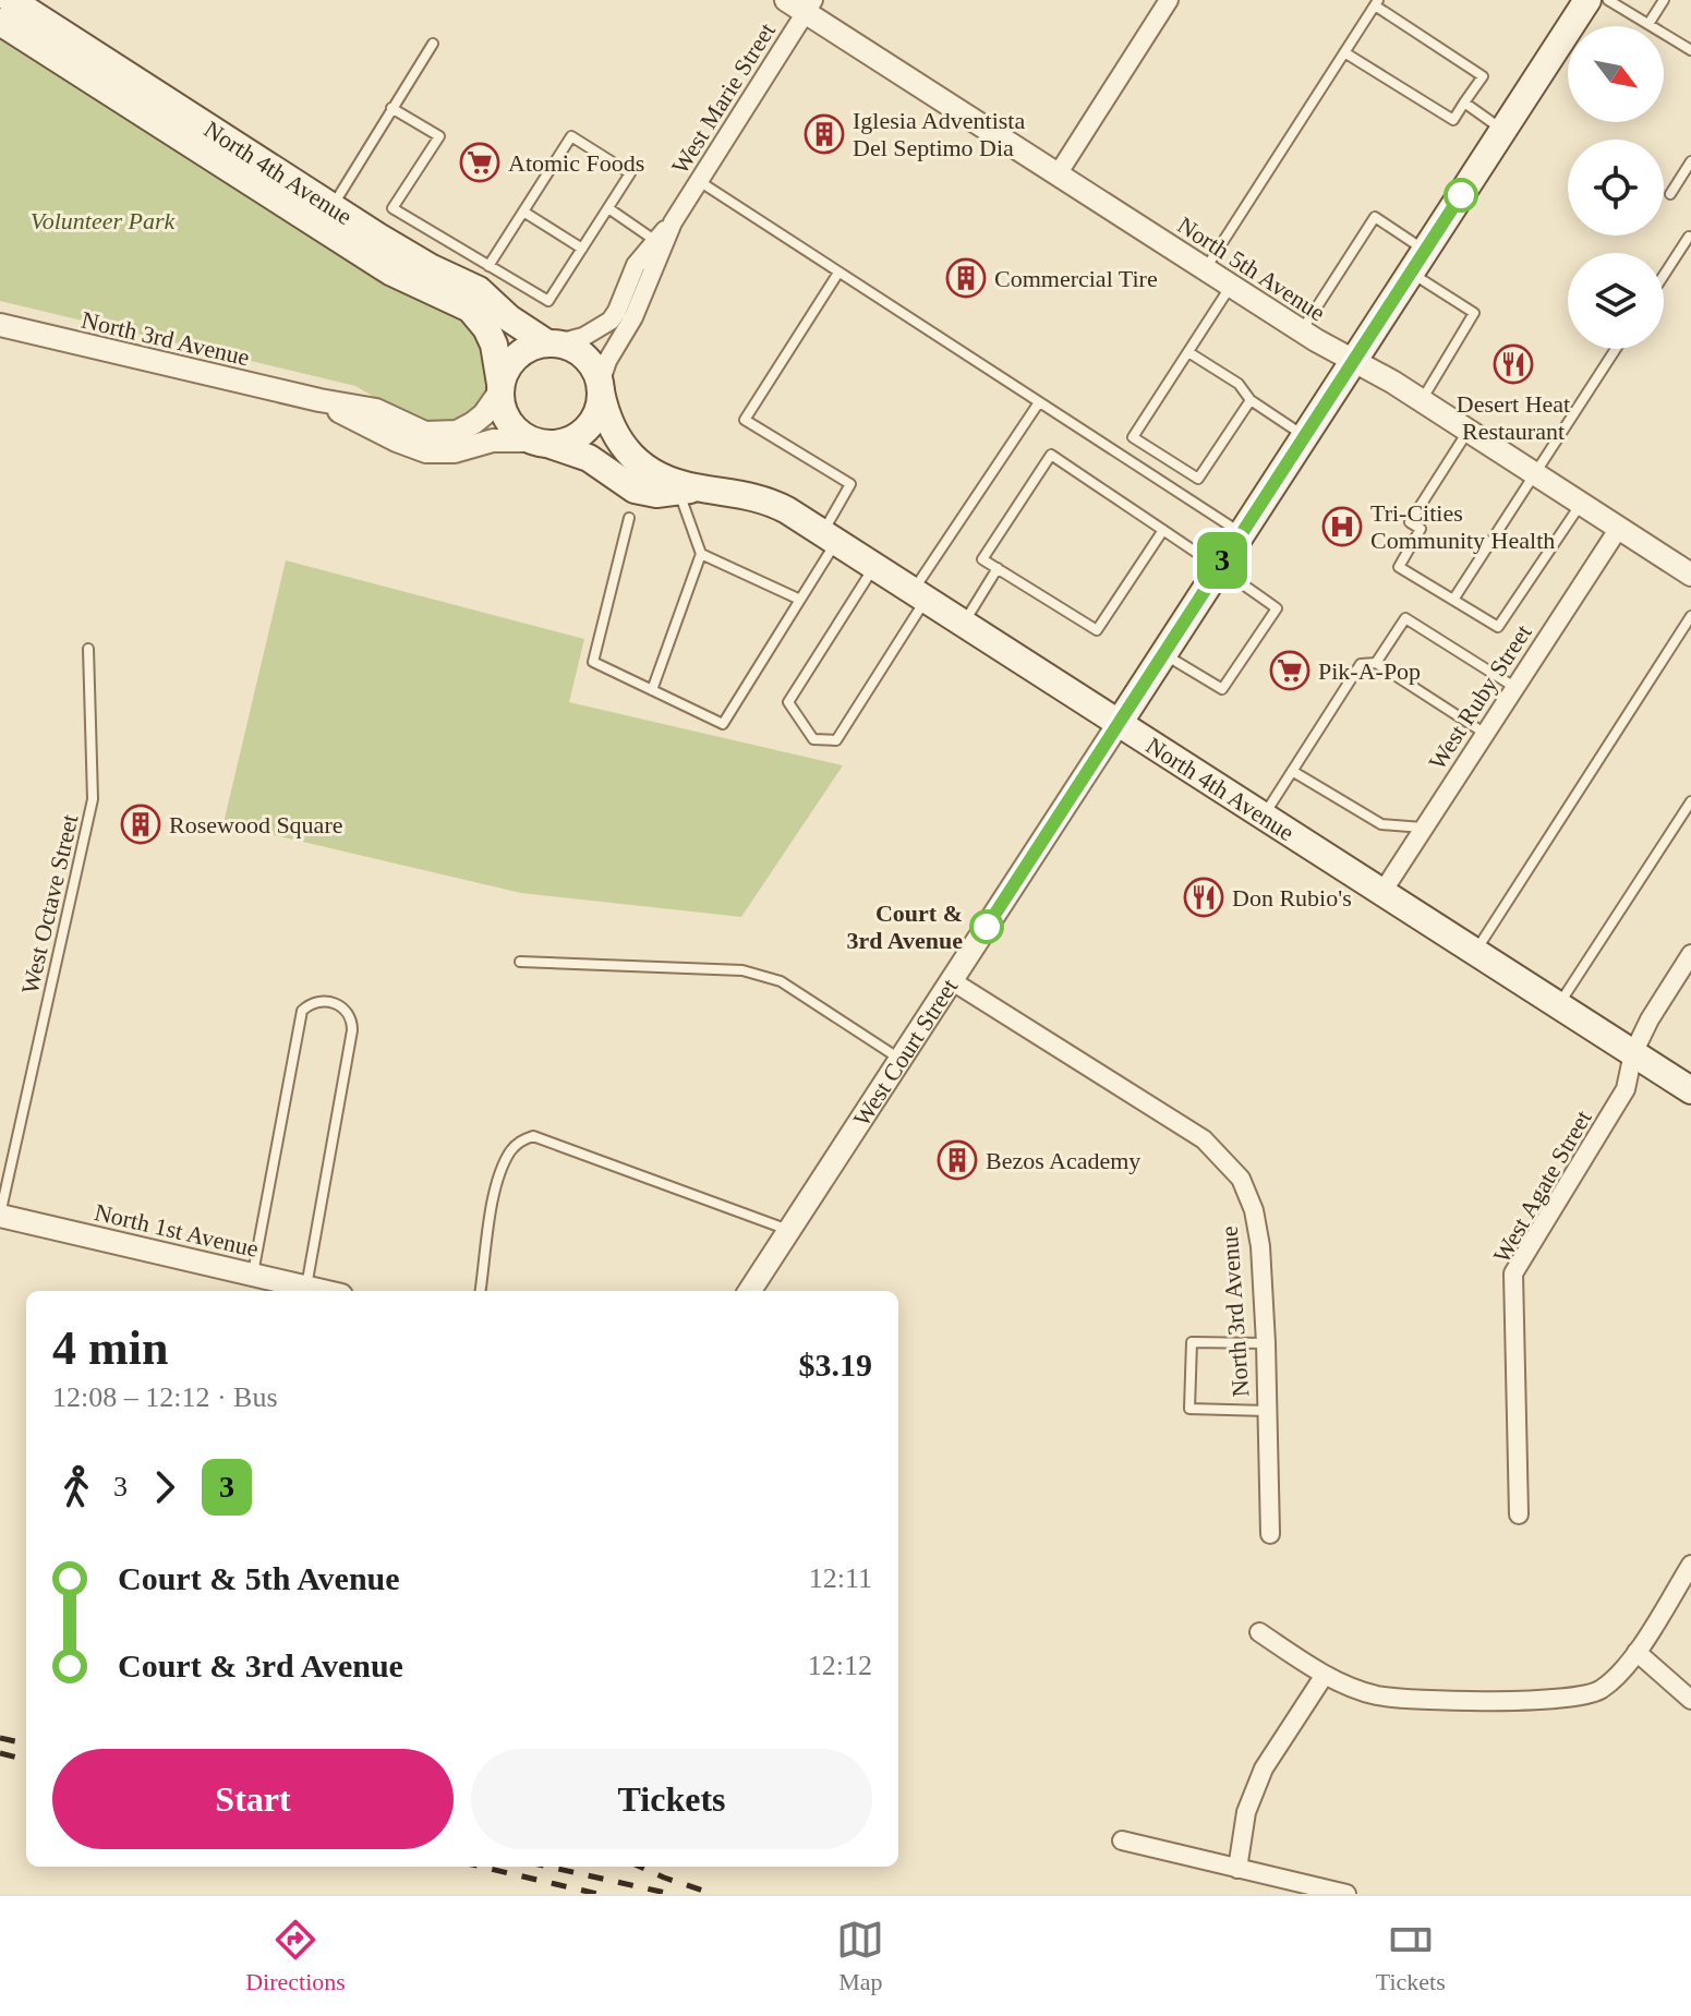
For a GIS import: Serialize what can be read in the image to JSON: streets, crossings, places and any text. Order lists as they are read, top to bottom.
{
  "streets": {
    "main road": ["North 4th Avenue"],
    "street": [
      "West Marie Street",
      "North 5th Avenue",
      "North 3rd Avenue",
      "West Ruby Street",
      "West Court Street",
      "West Agate Street",
      "North 1st Avenue"
    ],
    "lane": ["West Octave Street"]
  },
  "crossings": [
    ["West Marie Street", "North 4th Avenue"],
    ["West Marie Street", "North 5th Avenue"],
    ["West Marie Street", "North 3rd Avenue"],
    ["North 4th Avenue", "North 3rd Avenue"],
    ["North 4th Avenue", "West Ruby Street"],
    ["North 4th Avenue", "West Court Street"],
    ["North 4th Avenue", "West Agate Street"],
    ["North 5th Avenue", "West Ruby Street"],
    ["North 3rd Avenue", "West Court Street"],
    ["West Octave Street", "North 1st Avenue"]
  ],
  "parks": ["Volunteer Park"],
  "places": {
    "building": [
      "Iglesia Adventista Del Septimo Dia",
      "Commercial Tire",
      "Rosewood Square",
      "Bezos Academy"
    ],
    "supermarket": ["Atomic Foods", "Pik-A-Pop"],
    "restaurant": ["Desert Heat Restaurant", "Don Rubio's"],
    "hospital": ["Tri-Cities Community Health"],
    "other": ["Court & 3rd Avenue"]
  },
  "lines": ["bus line 3"],
  "north": "bottom right",
  "page": {
    "on_map": "3",
    "heading": ["4 min", "12:08 – 12:12 · Bus", "$3.19"],
    "legs": ["3", "3"],
    "list": [
      {
        "name": "Court & 5th Avenue",
        "value": "12:11"
      },
      {
        "name": "Court & 3rd Avenue",
        "value": "12:12"
      }
    ],
    "buttons": ["Start", "Tickets"],
    "tabs": ["Directions", "Map", "Tickets"]
  }
}
